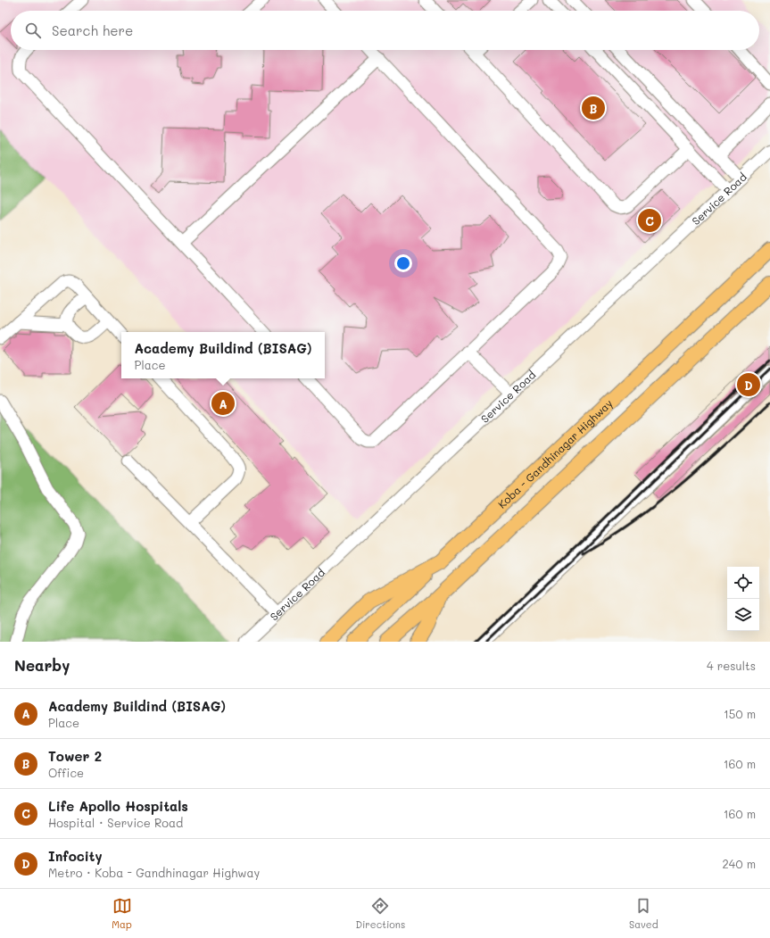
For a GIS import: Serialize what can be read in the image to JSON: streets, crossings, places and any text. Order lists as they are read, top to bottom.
{
  "streets": {
    "main road": ["Koba - Gandhinagar Highway"],
    "street": ["Service Road"]
  },
  "page": {
    "search": "Search here",
    "pins": [
      "B",
      "C",
      "D",
      "A"
    ],
    "popup": ["Academy Buildind (BISAG)", "Place"],
    "heading": ["Nearby", "4 results"],
    "list": [
      {
        "mark": "A",
        "name": "Academy Buildind (BISAG)",
        "note": "Place",
        "value": "150 m"
      },
      {
        "mark": "B",
        "name": "Tower 2",
        "note": "Office",
        "value": "160 m"
      },
      {
        "mark": "C",
        "name": "Life Apollo Hospitals",
        "note": "Hospital · Service Road",
        "value": "160 m"
      },
      {
        "mark": "D",
        "name": "Infocity",
        "note": "Metro · Koba - Gandhinagar Highway",
        "value": "240 m"
      }
    ],
    "nav": ["Map", "Directions", "Saved"]
  }
}
